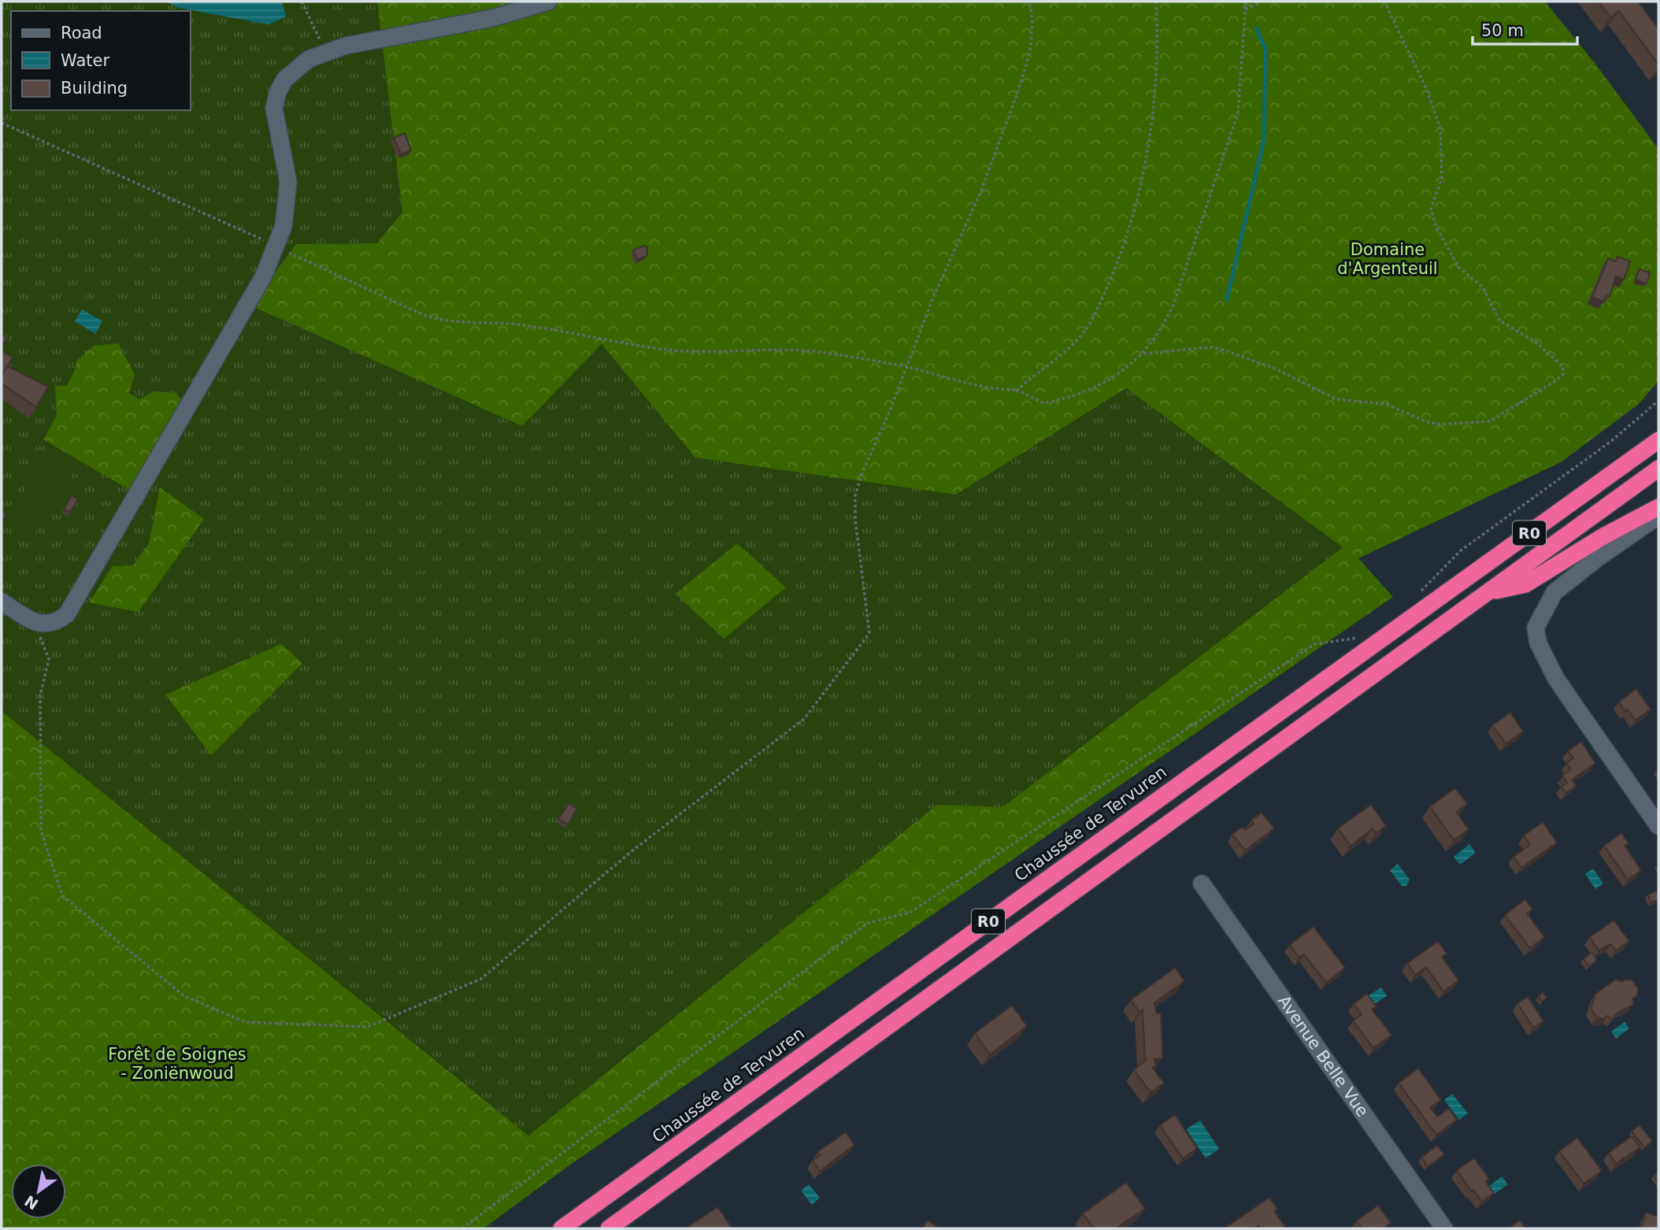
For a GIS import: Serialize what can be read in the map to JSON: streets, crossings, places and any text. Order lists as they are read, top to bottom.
{
  "streets": {
    "highway": ["R0", "Chaussée de Tervuren"],
    "street": ["Avenue Belle Vue"]
  },
  "crossings": [
    ["R0", "Chaussée de Tervuren"]
  ],
  "parks": ["Domaine d'Argenteuil", "Forêt de Soignes - Zoniënwoud"],
  "legend": ["Road", "Water", "Building"],
  "scale_bar": "50 m",
  "north": "bottom left"
}
